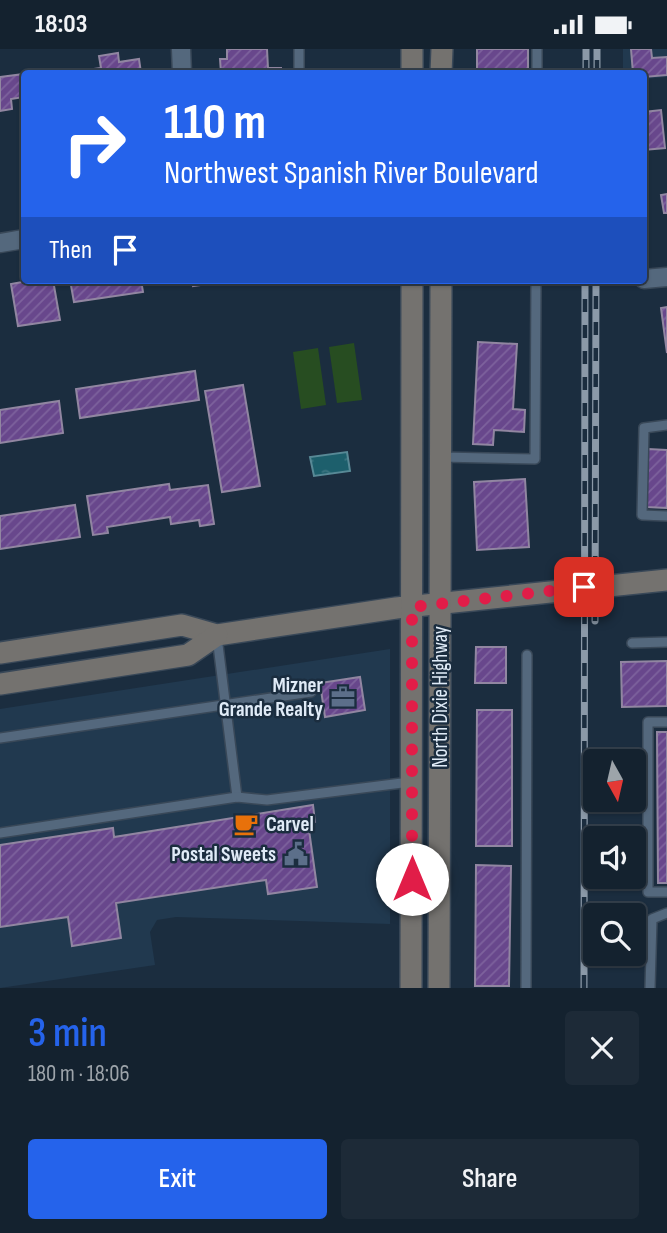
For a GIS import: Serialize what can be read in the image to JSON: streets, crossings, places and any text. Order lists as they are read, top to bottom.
{
  "streets": {
    "main road": ["North Dixie Highway"]
  },
  "places": {
    "office": ["Mizner Grande Realty"],
    "cafe": ["Carvel"],
    "public building": ["Postal Sweets"]
  },
  "north": "bottom",
  "page": {
    "status": "18:03",
    "turn": ["110 m", "Northwest Spanish River Boulevard"],
    "then": "Then",
    "heading": ["3 min", "180 m · 18:06"],
    "buttons": ["Exit", "Share"]
  }
}
